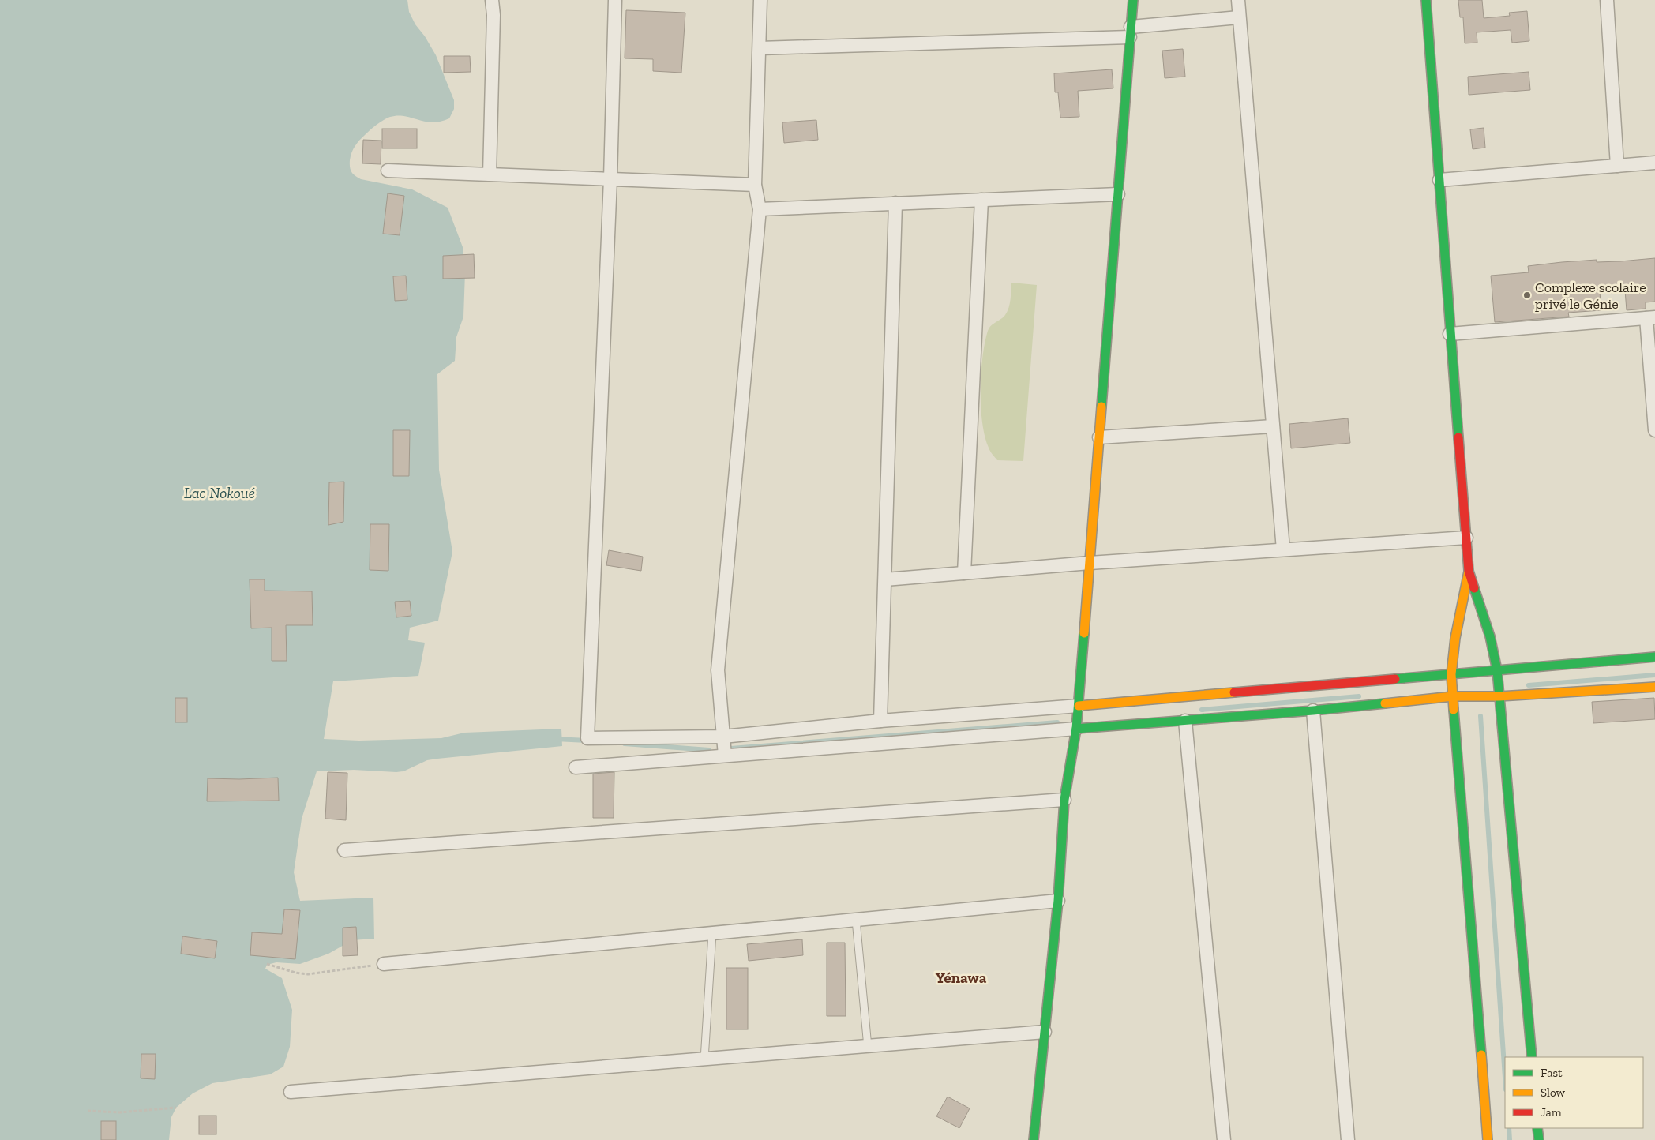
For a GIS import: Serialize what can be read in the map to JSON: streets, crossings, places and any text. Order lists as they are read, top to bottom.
{
  "districts": ["Yénawa"],
  "water": ["Lac Nokoué"],
  "places": ["Complexe scolaire privé le Génie"],
  "legend": ["Fast", "Slow", "Jam"]
}
